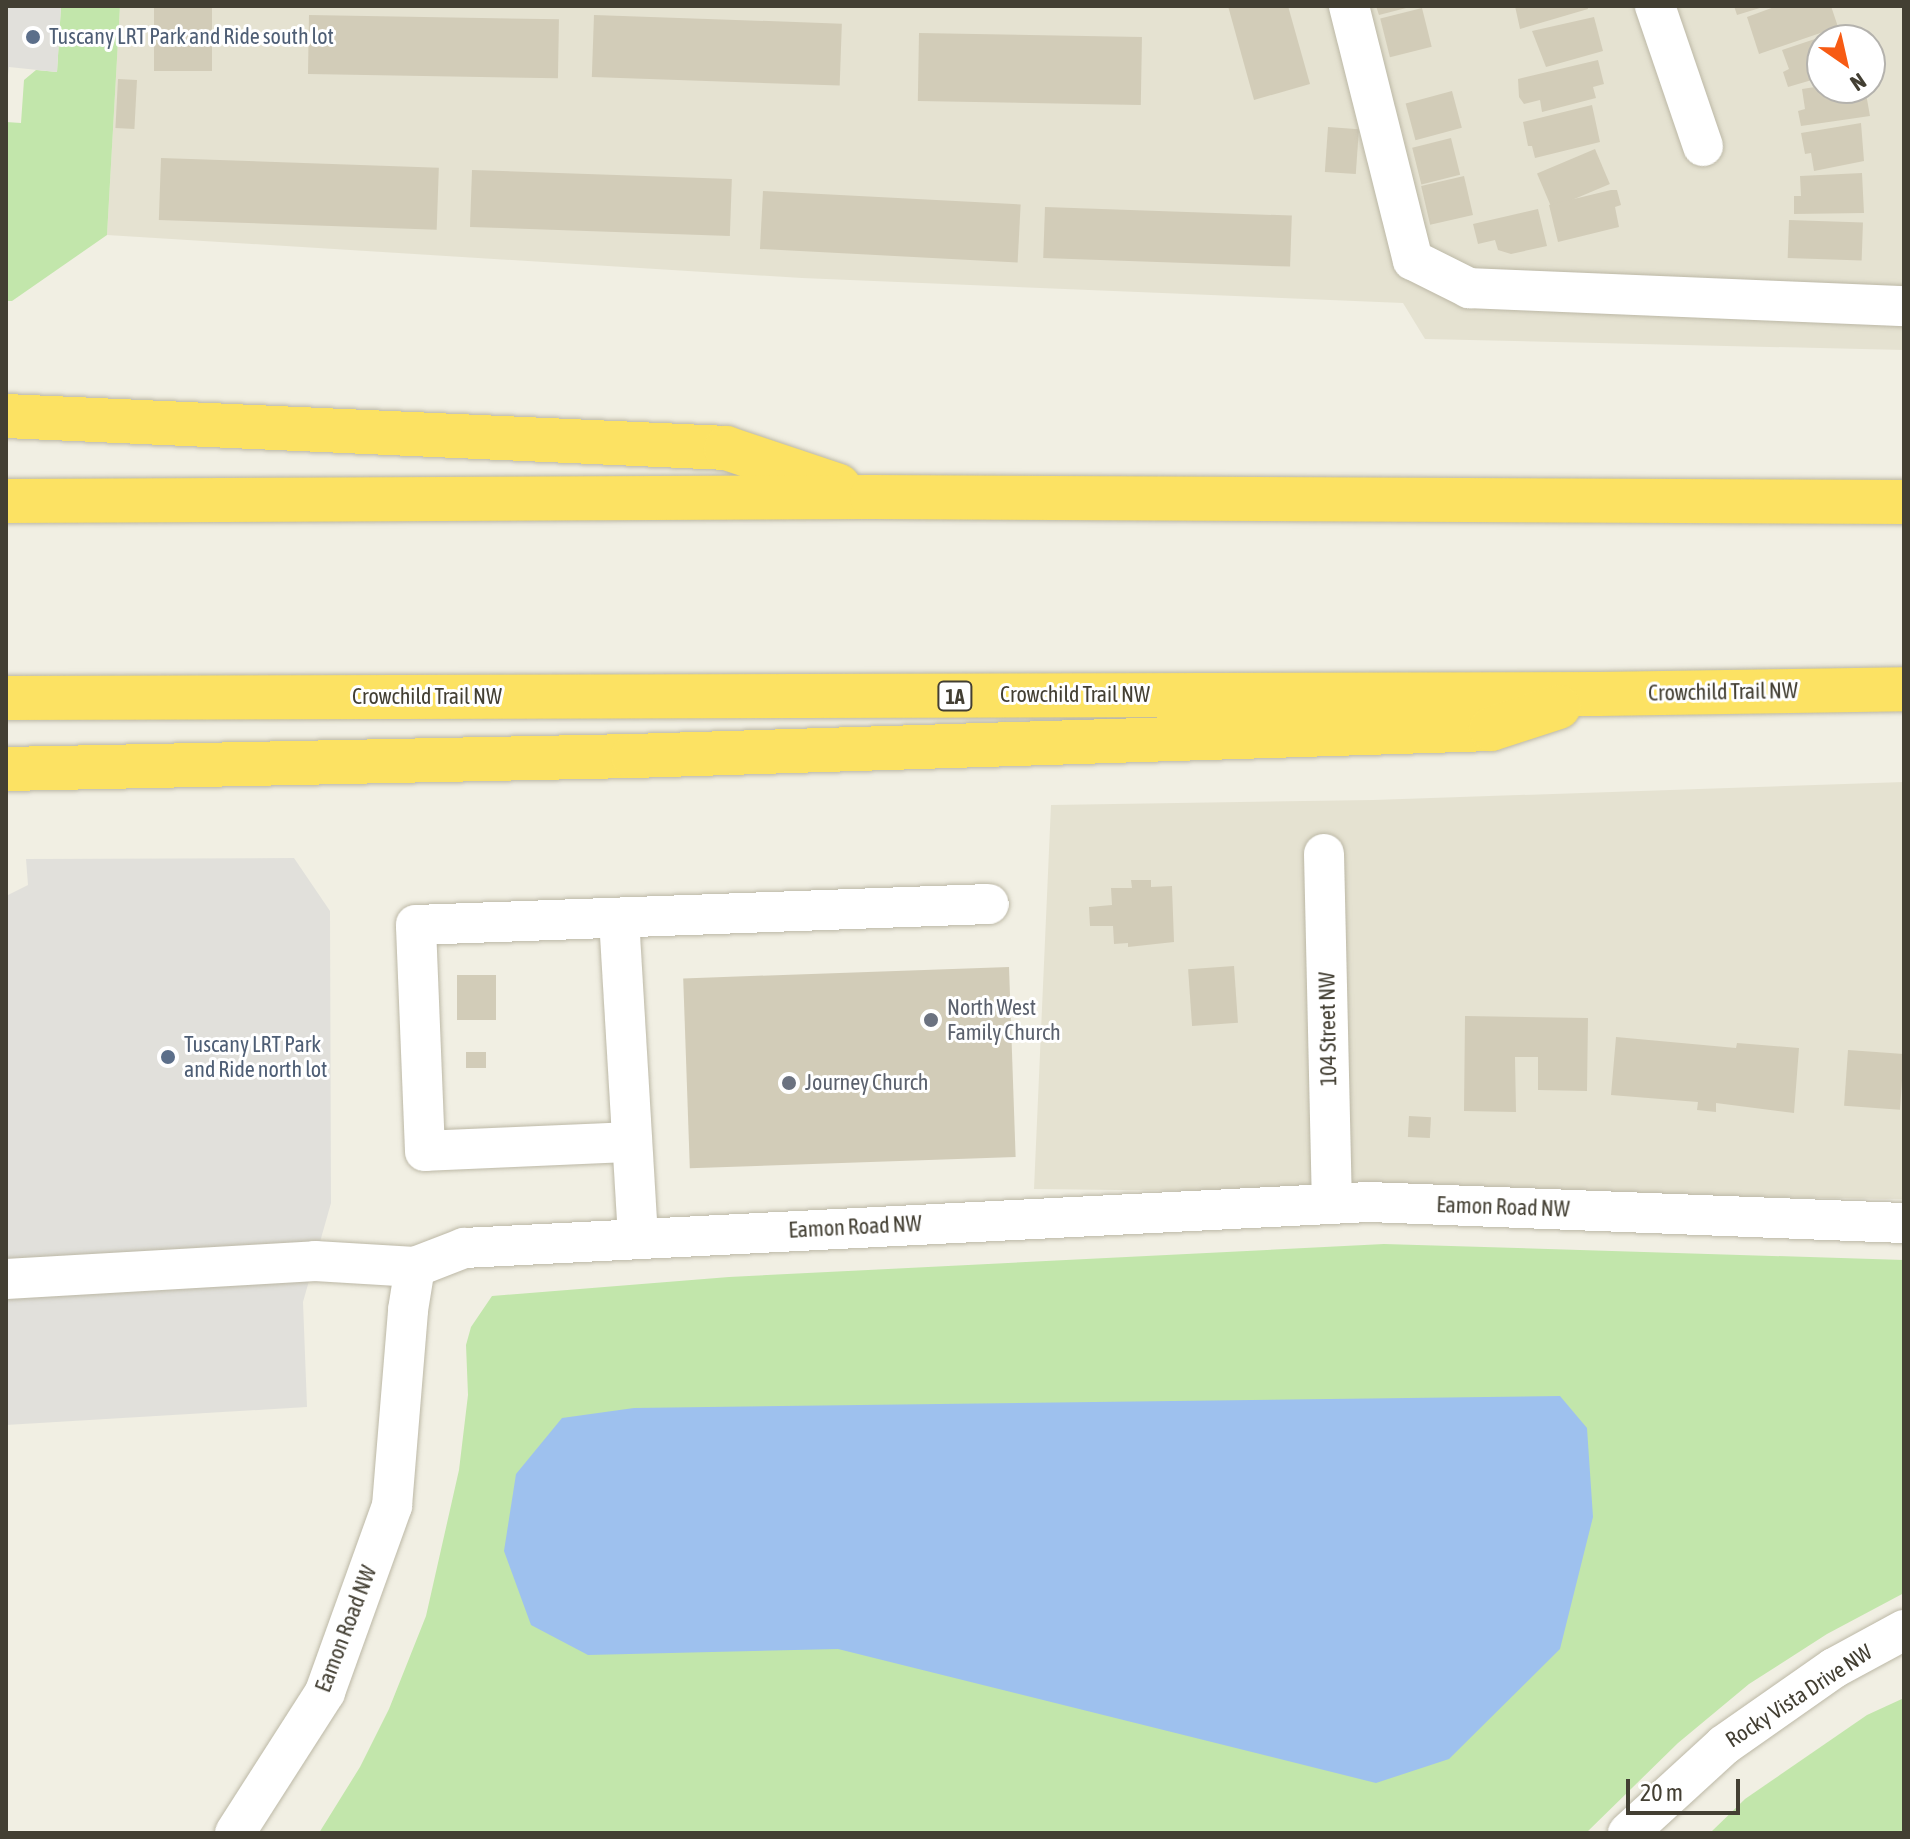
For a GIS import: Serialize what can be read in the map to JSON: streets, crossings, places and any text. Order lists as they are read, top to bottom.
{
  "streets": {
    "highway": ["Crowchild Trail NW", "1A"],
    "street": ["104 Street NW", "Eamon Road NW", "Rocky Vista Drive NW"]
  },
  "crossings": [
    ["104 Street NW", "Eamon Road NW"]
  ],
  "places": [
    "Tuscany LRT Park and Ride south lot",
    "North West Family Church",
    "Tuscany LRT Park and Ride north lot",
    "Journey Church"
  ],
  "scale_bar": "20 m",
  "north": "bottom right"
}
